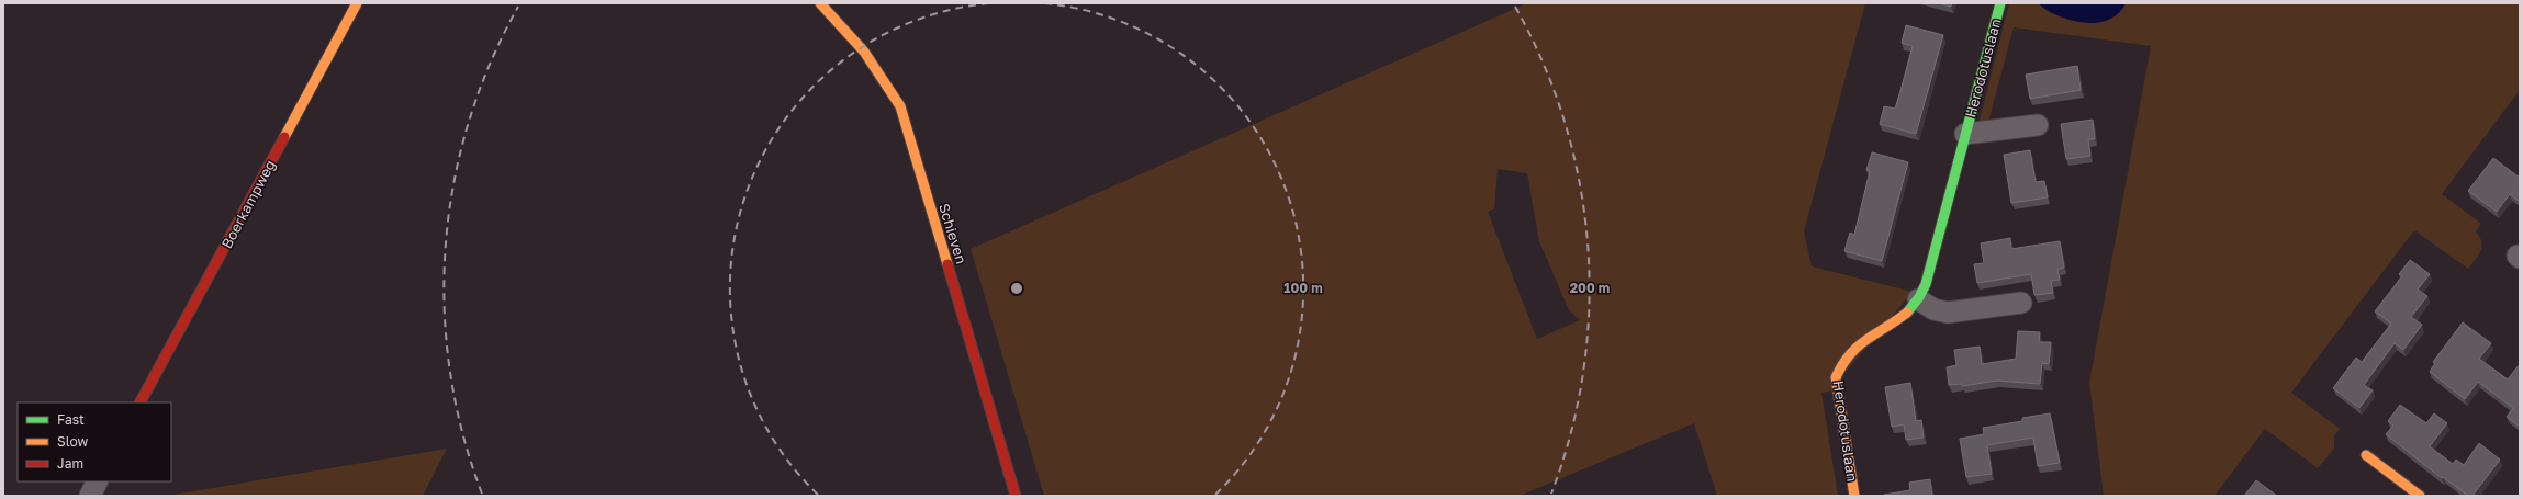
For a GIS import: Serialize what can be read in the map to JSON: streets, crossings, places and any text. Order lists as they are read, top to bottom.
{
  "streets": {
    "street": ["Herodotuslaan", "Boerkampweg", "Schieven"]
  },
  "legend": ["Fast", "Slow", "Jam"],
  "rings": ["100 m", "200 m"]
}
